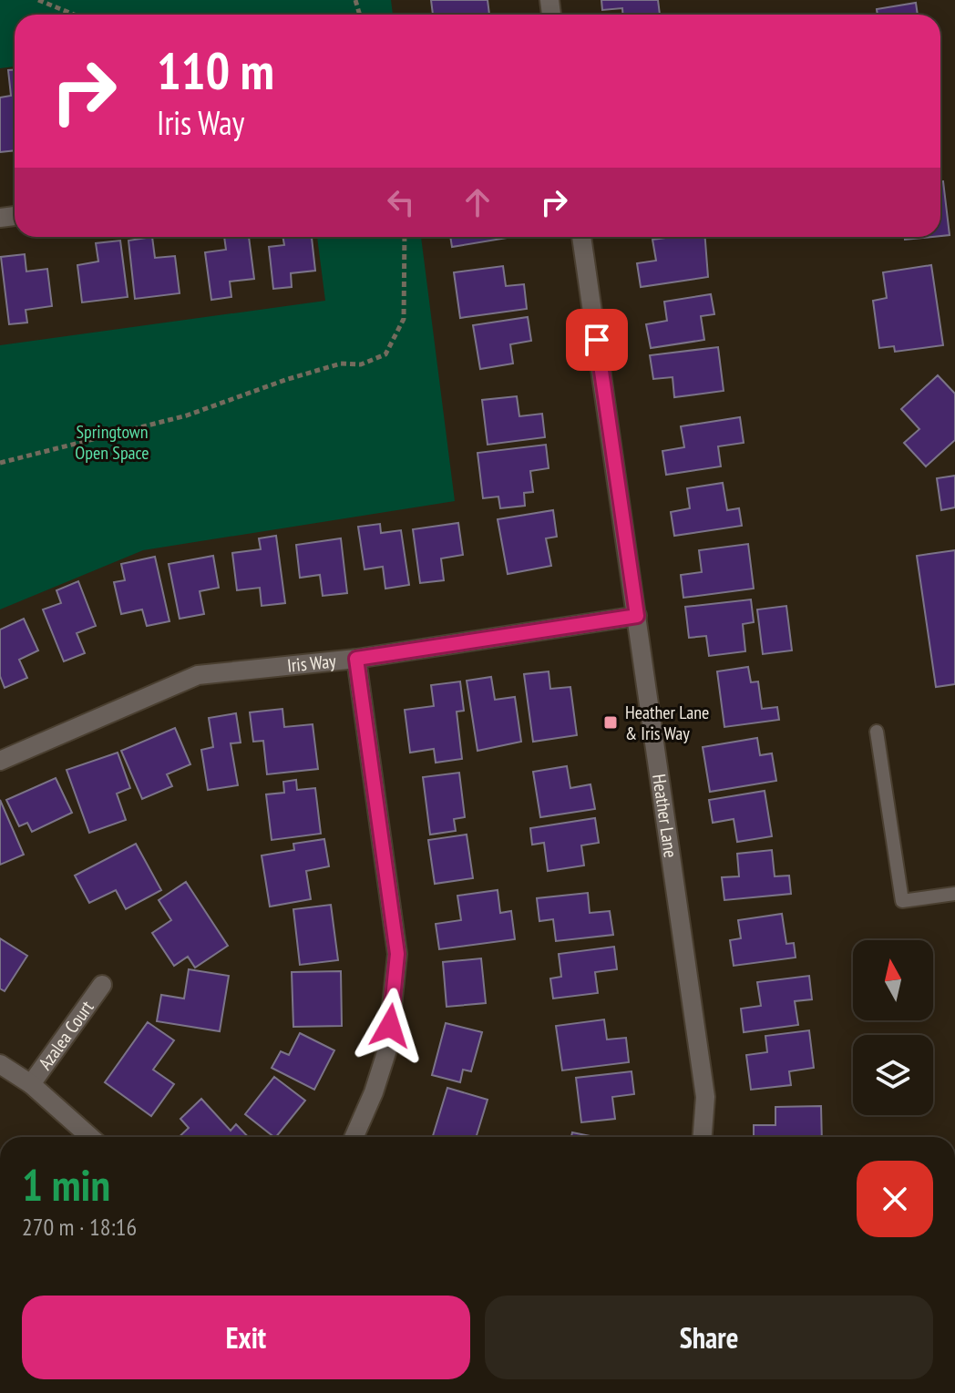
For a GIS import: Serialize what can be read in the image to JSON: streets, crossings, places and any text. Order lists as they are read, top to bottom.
{
  "streets": {
    "street": ["Iris Way", "Heather Lane", "Azalea Court"]
  },
  "crossings": [
    ["Iris Way", "Heather Lane"]
  ],
  "parks": ["Springtown Open Space"],
  "places": {
    "transit": ["Heather Lane & Iris Way"]
  },
  "north": "top",
  "page": {
    "turn": ["110 m", "Iris Way"],
    "heading": ["1 min", "270 m · 18:16"],
    "buttons": ["Exit", "Share"]
  }
}
